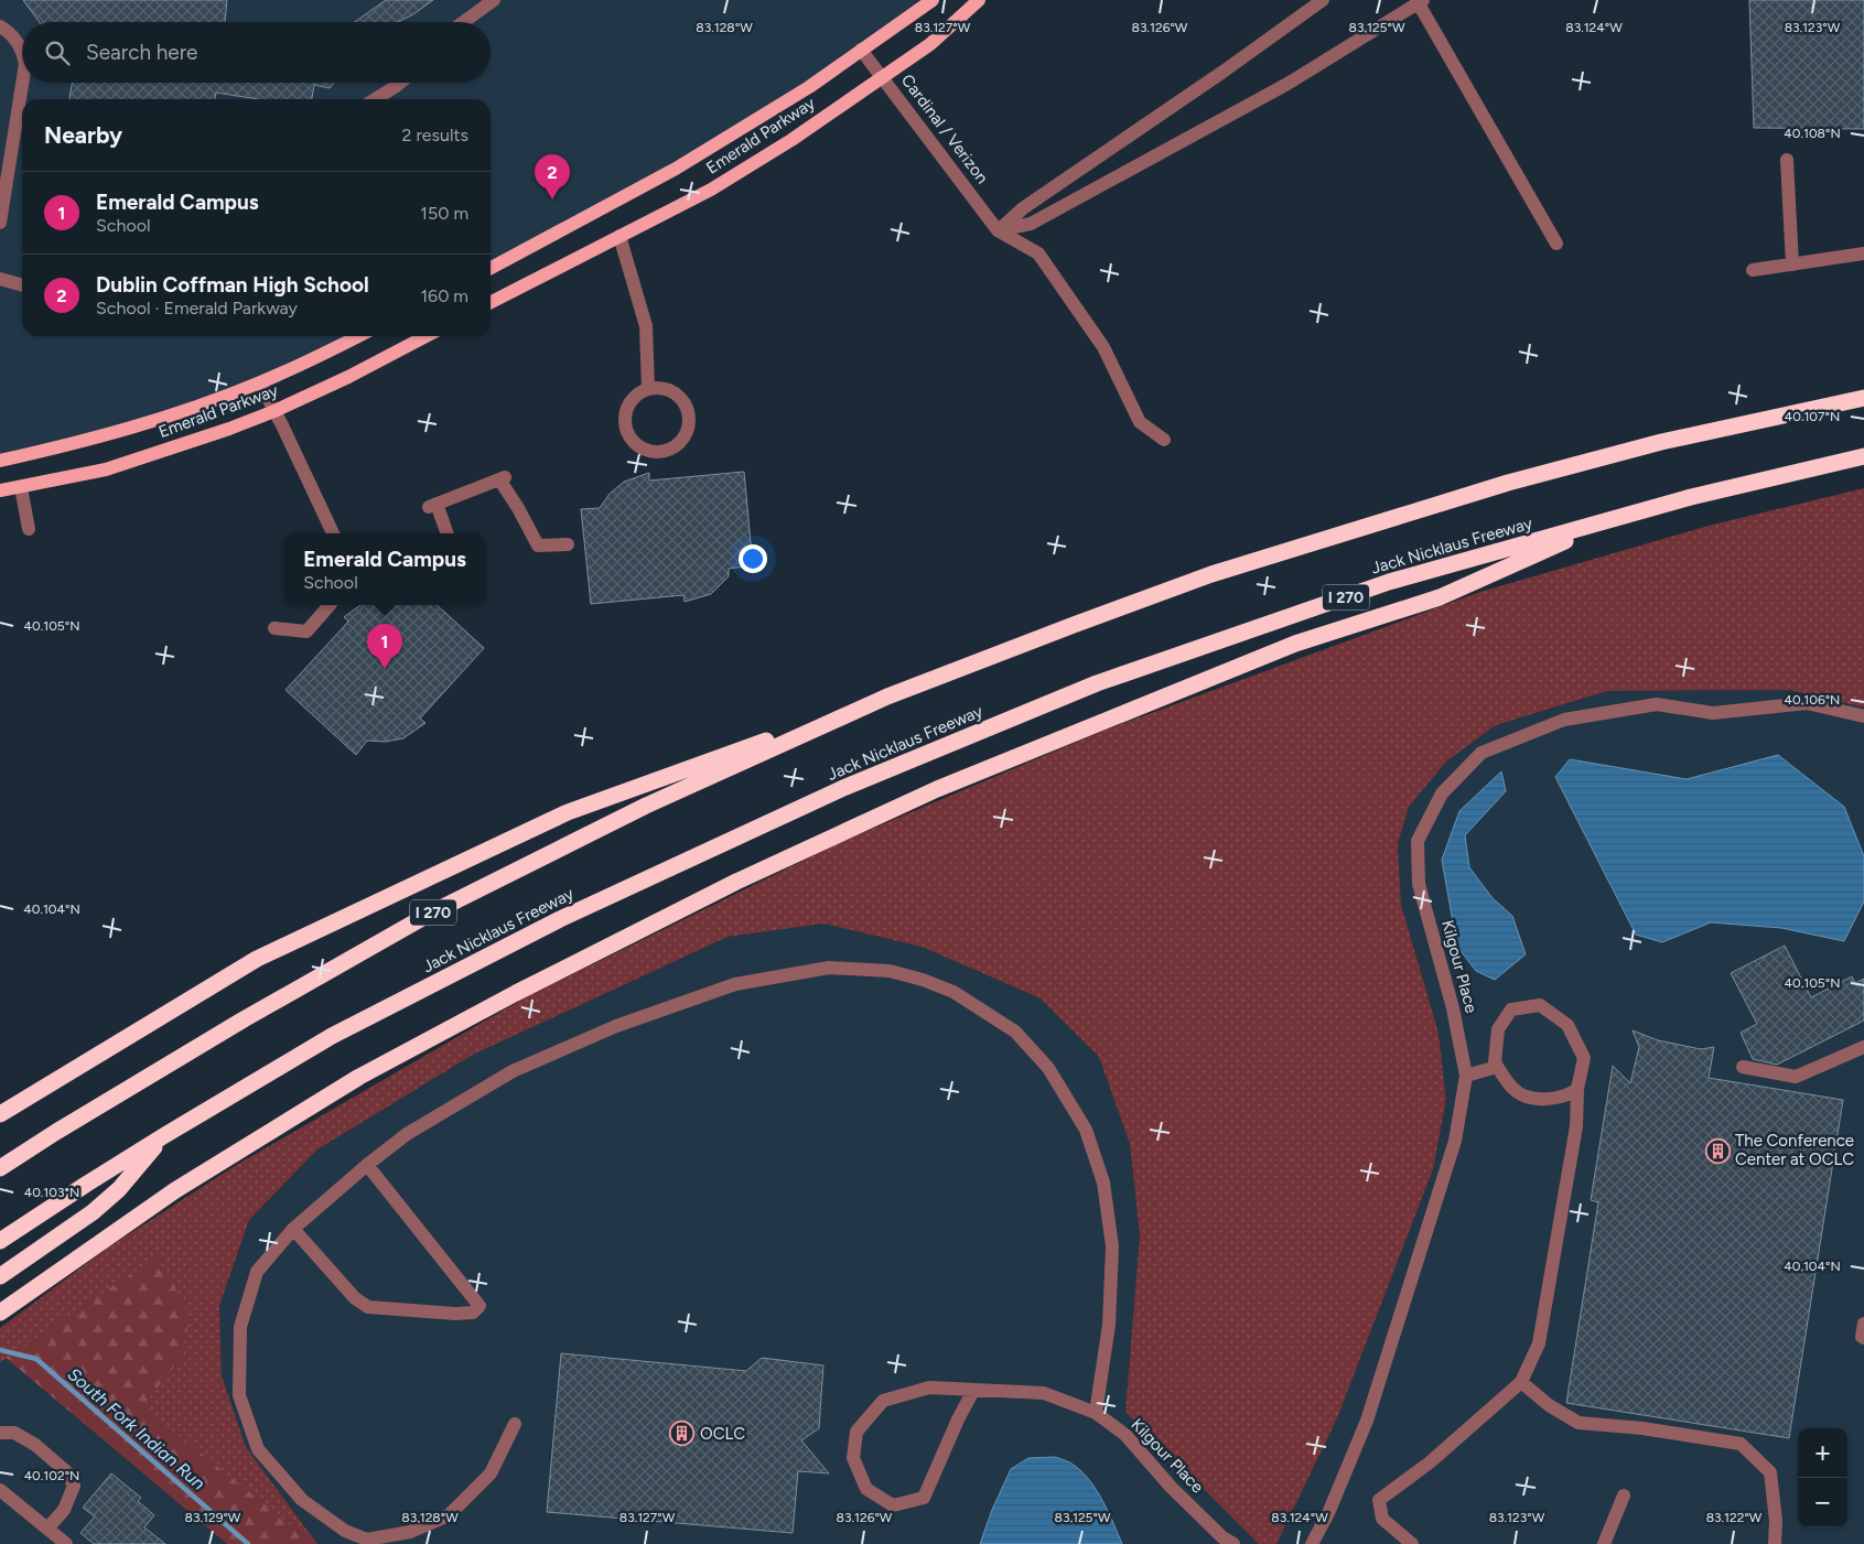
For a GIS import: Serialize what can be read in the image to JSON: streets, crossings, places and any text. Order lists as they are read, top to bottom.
{
  "streets": {
    "highway": ["Jack Nicklaus Freeway", "I 270"],
    "main road": ["Emerald Parkway"],
    "street": ["Cardinal / Verizon", "Kilgour Place"]
  },
  "crossings": [
    ["Cardinal / Verizon", "Emerald Parkway"]
  ],
  "water": ["South Fork Indian Run"],
  "places": {
    "building": ["The Conference Center at OCLC", "OCLC"]
  },
  "page": {
    "search": "Search here",
    "heading": ["Nearby", "2 results"],
    "pins": ["2", "1"],
    "list": [
      {
        "mark": "1",
        "name": "Emerald Campus",
        "note": "School",
        "value": "150 m"
      },
      {
        "mark": "2",
        "name": "Dublin Coffman High School",
        "note": "School · Emerald Parkway",
        "value": "160 m"
      }
    ],
    "popup": ["Emerald Campus", "School"],
    "map_buttons": ["+", "−"]
  },
  "coordinates": [
    "83.128°W",
    "83.127°W",
    "83.126°W",
    "83.125°W",
    "83.124°W",
    "83.123°W",
    "40.108°N",
    "40.107°N",
    "40.105°N",
    "40.106°N",
    "40.104°N",
    "40.103°N",
    "40.102°N",
    "83.129°W",
    "83.122°W"
  ]
}
